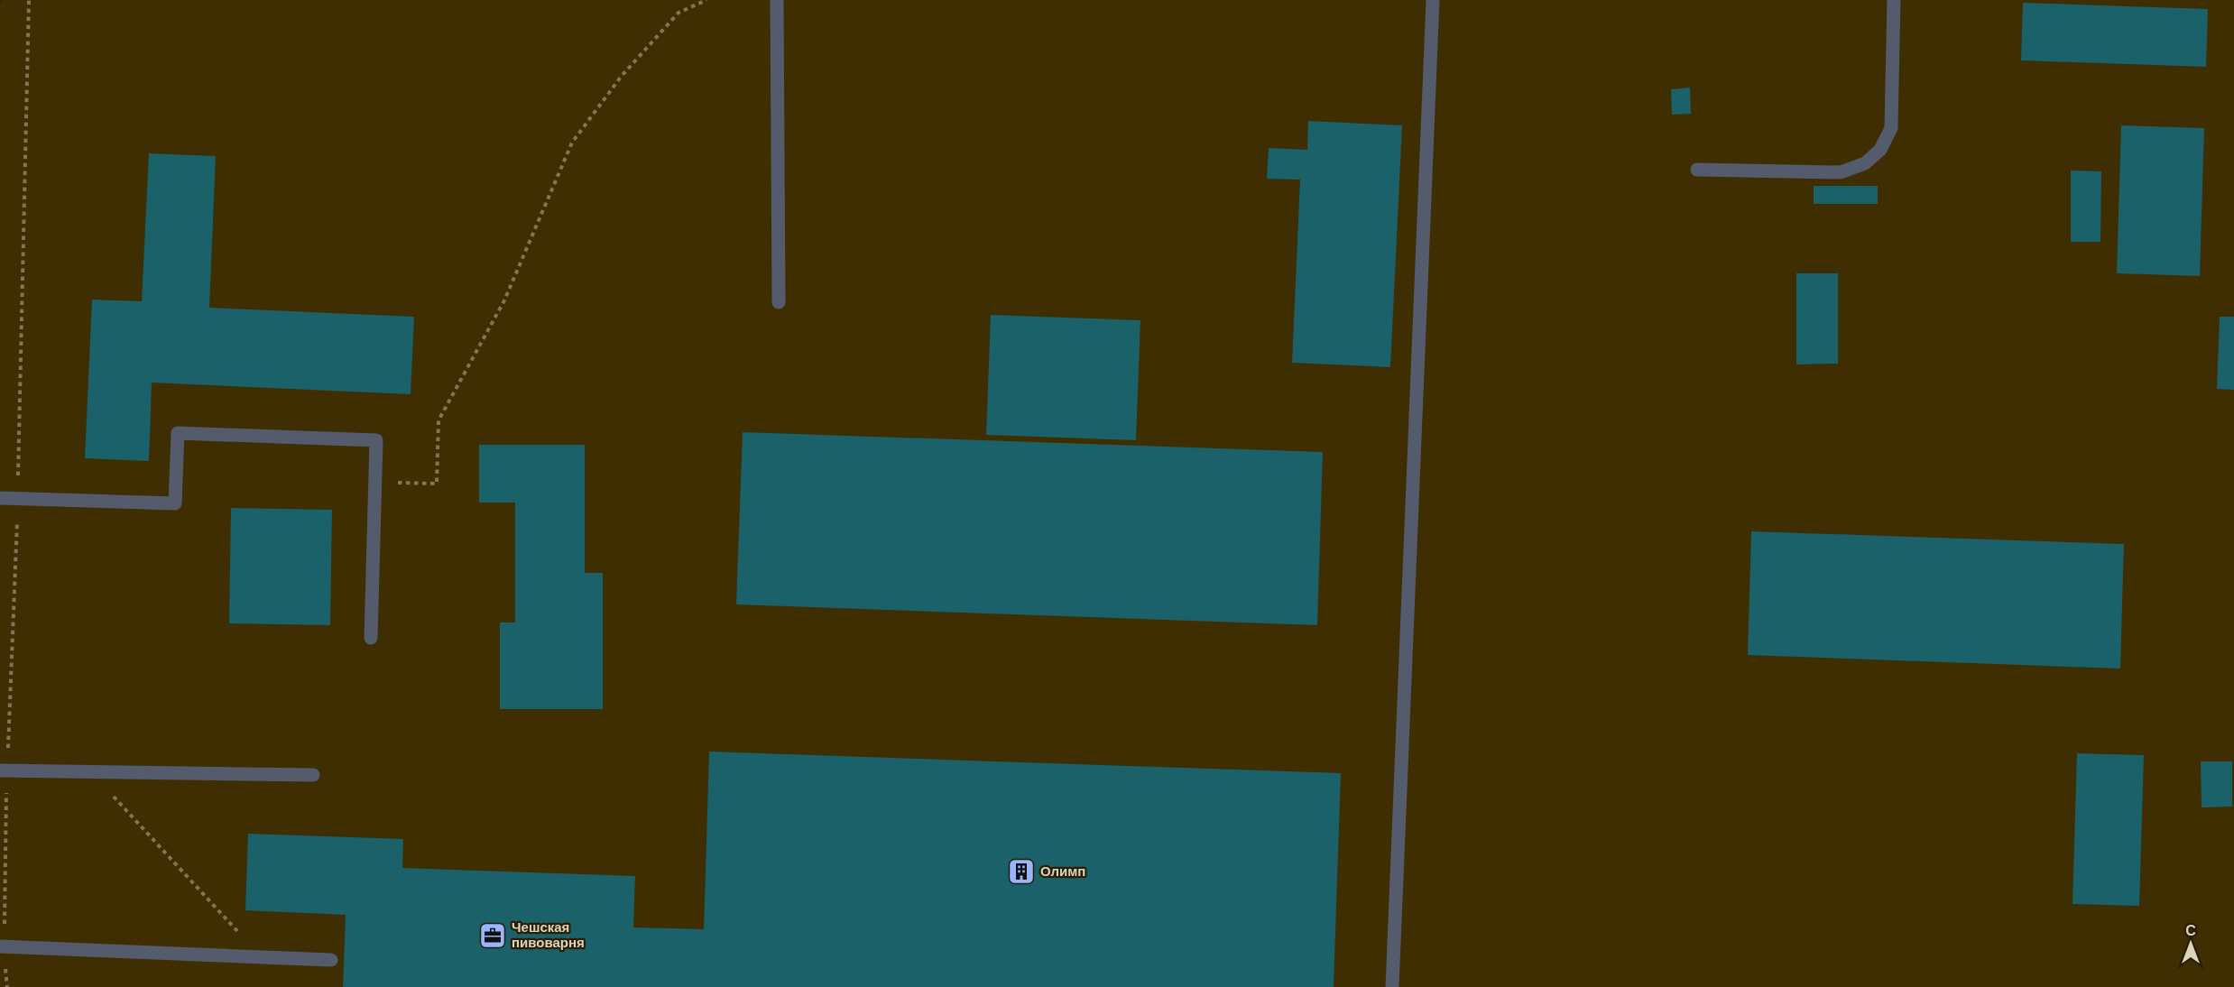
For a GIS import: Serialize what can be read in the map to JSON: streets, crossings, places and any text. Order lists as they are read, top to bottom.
{
  "places": {
    "building": ["Олимп"],
    "office": ["Чешская пивоварня"]
  },
  "north": "top"
}
